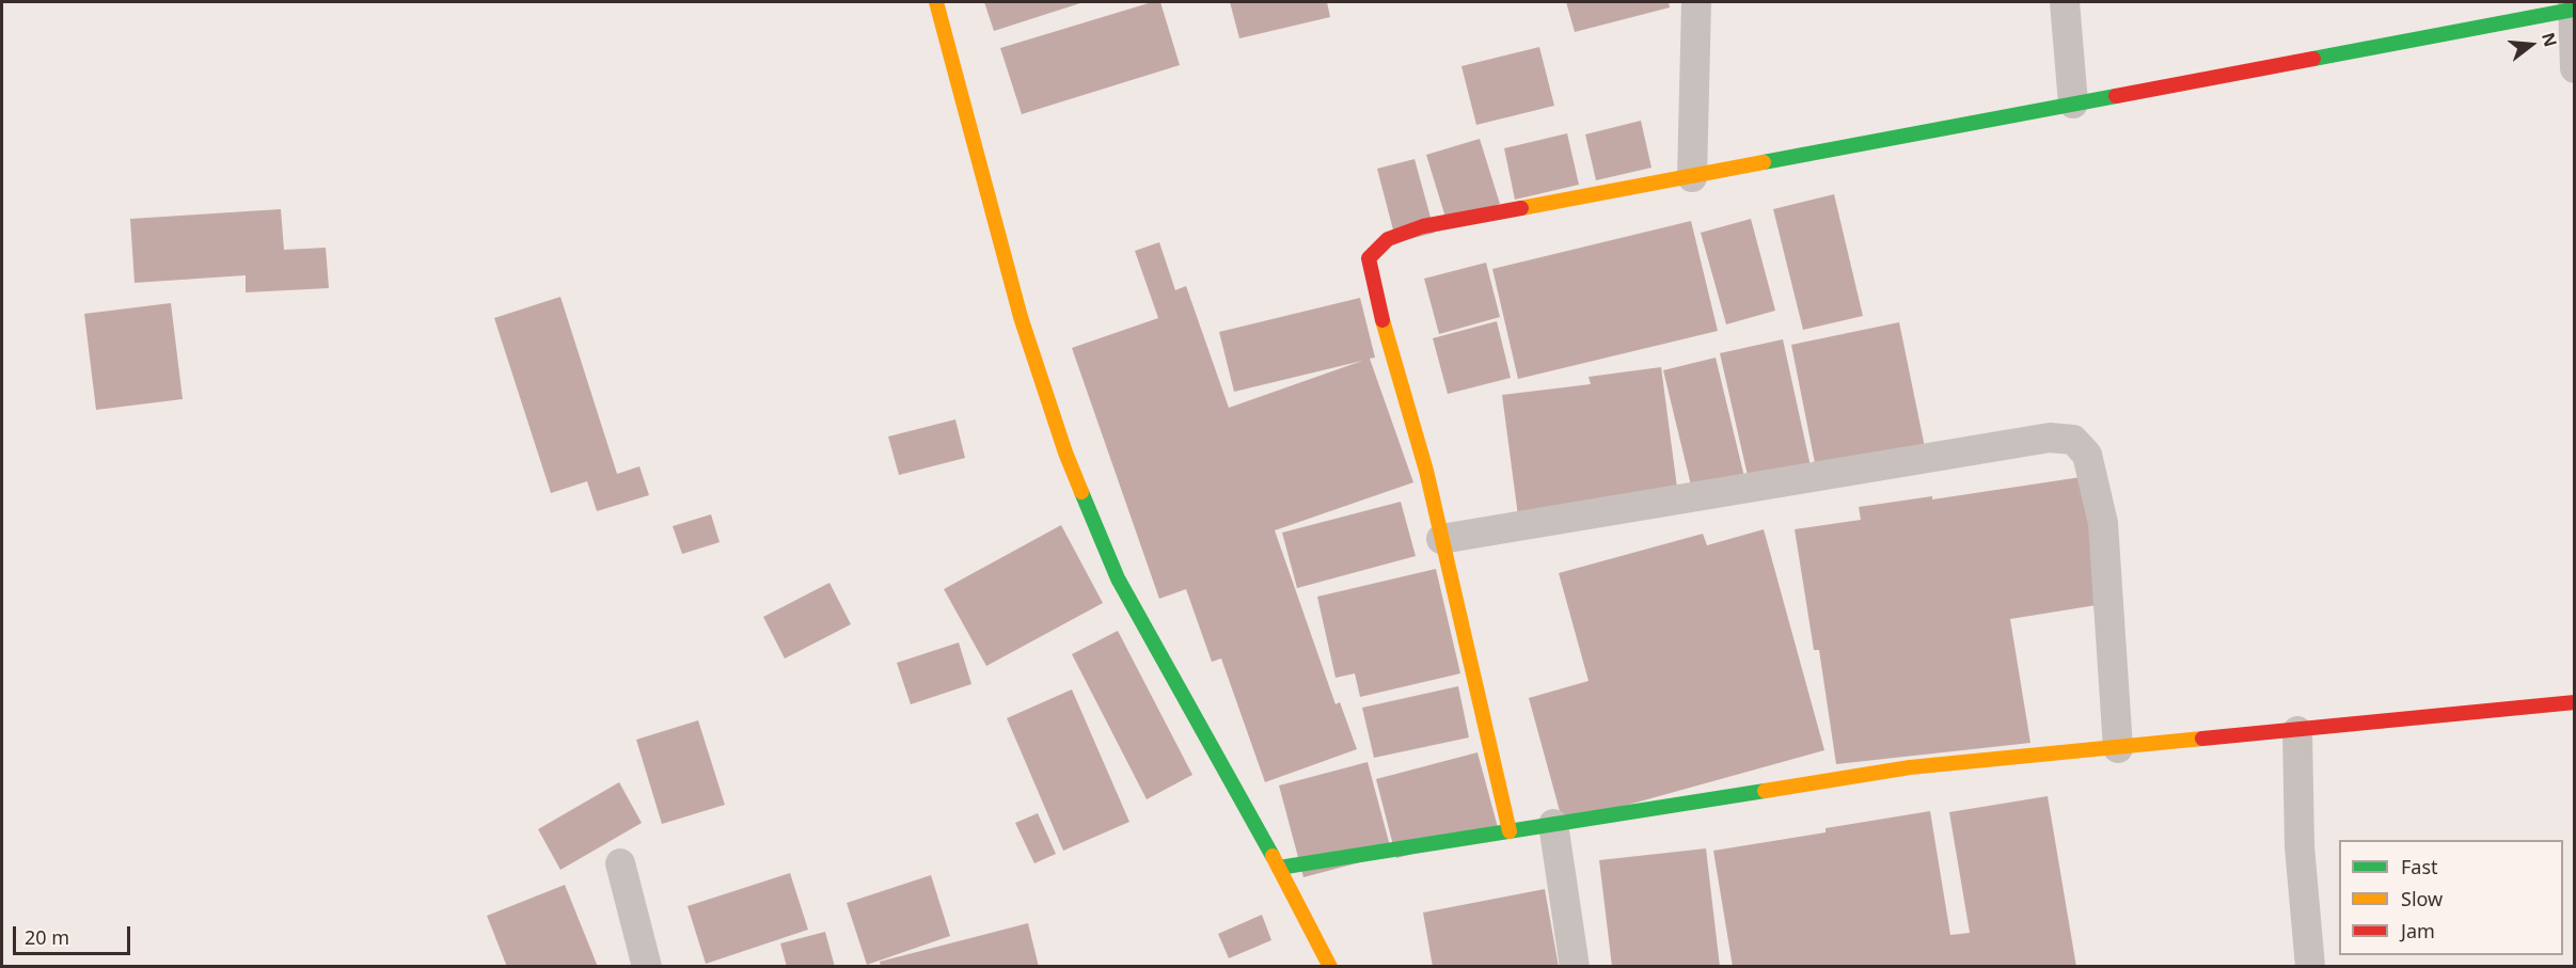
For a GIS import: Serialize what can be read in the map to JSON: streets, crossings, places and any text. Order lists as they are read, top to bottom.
{
  "legend": ["Fast", "Slow", "Jam"],
  "scale_bar": "20 m",
  "north": "right"
}
